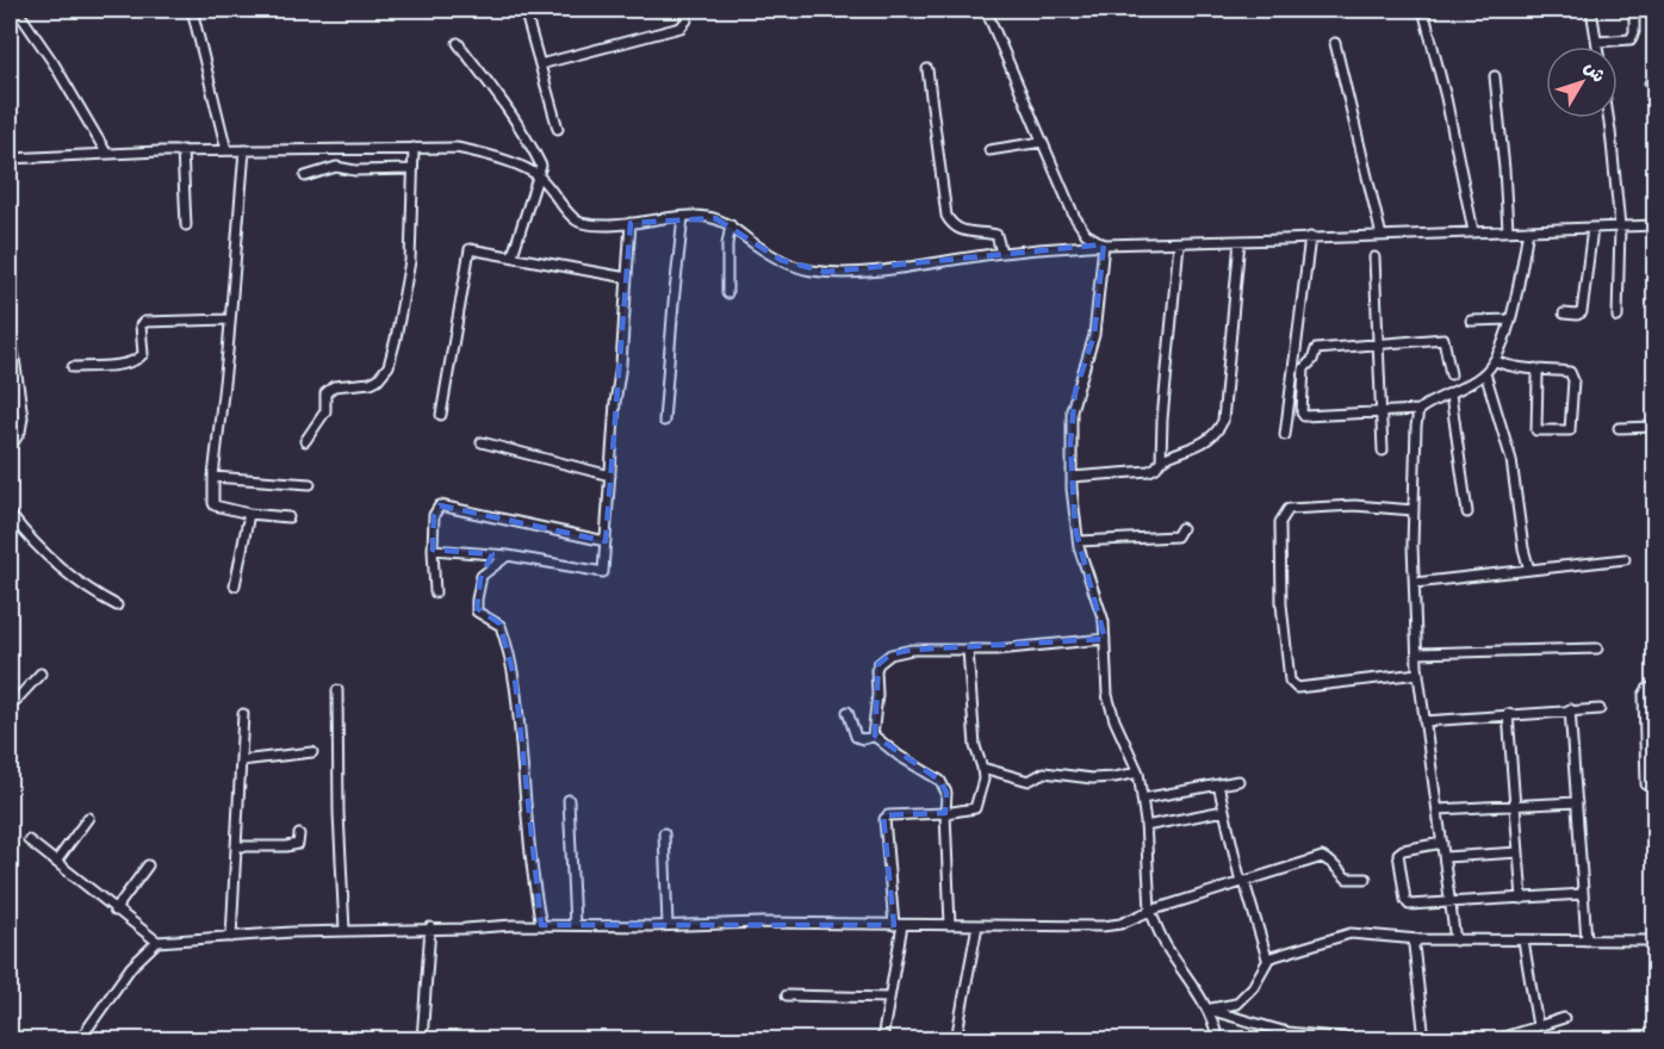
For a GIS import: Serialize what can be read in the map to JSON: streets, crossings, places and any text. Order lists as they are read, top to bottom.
{
  "north": "top right"
}
